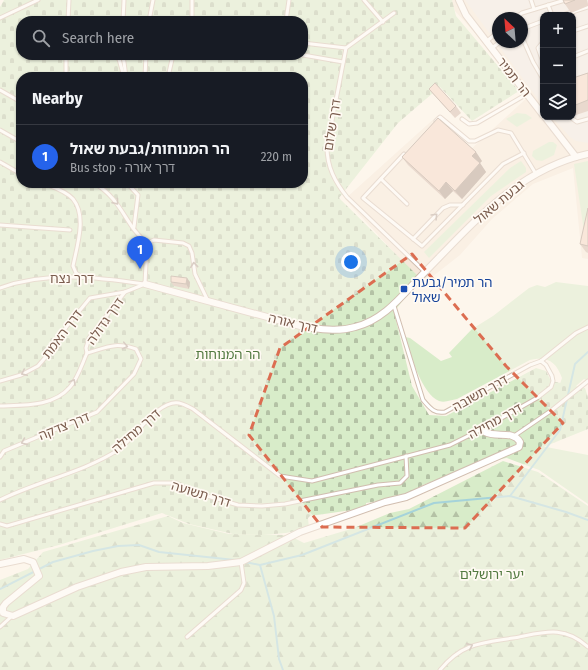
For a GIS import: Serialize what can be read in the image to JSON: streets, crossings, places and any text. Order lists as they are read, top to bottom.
{
  "streets": {
    "street": ["הר תמיר", "גבעת שאול", "דרך אורה"],
    "lane": [
      "דרך שלום",
      "דרך נצח",
      "דרך גדולה",
      "דרך האמת",
      "דרך תשובה",
      "דרך מחילה",
      "דרך צדקה",
      "דרך תשועה"
    ]
  },
  "crossings": [
    ["הר תמיר", "גבעת שאול"],
    ["דרך שלום", "גבעת שאול"],
    ["דרך שלום", "דרך אורה"],
    ["גבעת שאול", "דרך אורה"],
    ["דרך נצח", "דרך גדולה"],
    ["דרך נצח", "דרך אורה"],
    ["דרך גדולה", "דרך אורה"],
    ["דרך גדולה", "דרך האמת"],
    ["דרך גדולה", "דרך צדקה"],
    ["דרך אורה", "דרך תשובה"],
    ["דרך תשובה", "דרך מחילה"],
    ["דרך מחילה", "דרך תשועה"]
  ],
  "one_way": ["דרך גדולה", "דרך האמת"],
  "parks": ["הר המנוחות", "יער ירושלים"],
  "places": {
    "transit": ["הר תמיר/גבעת שאול"]
  },
  "north": "top left",
  "page": {
    "map_buttons": ["+", "−"],
    "search": "Search here",
    "heading": "Nearby",
    "list": [
      {
        "mark": "1",
        "name": "הר המנוחות/גבעת שאול",
        "note": "Bus stop · דרך אורה",
        "value": "220 m"
      }
    ],
    "pins": "1"
  }
}
